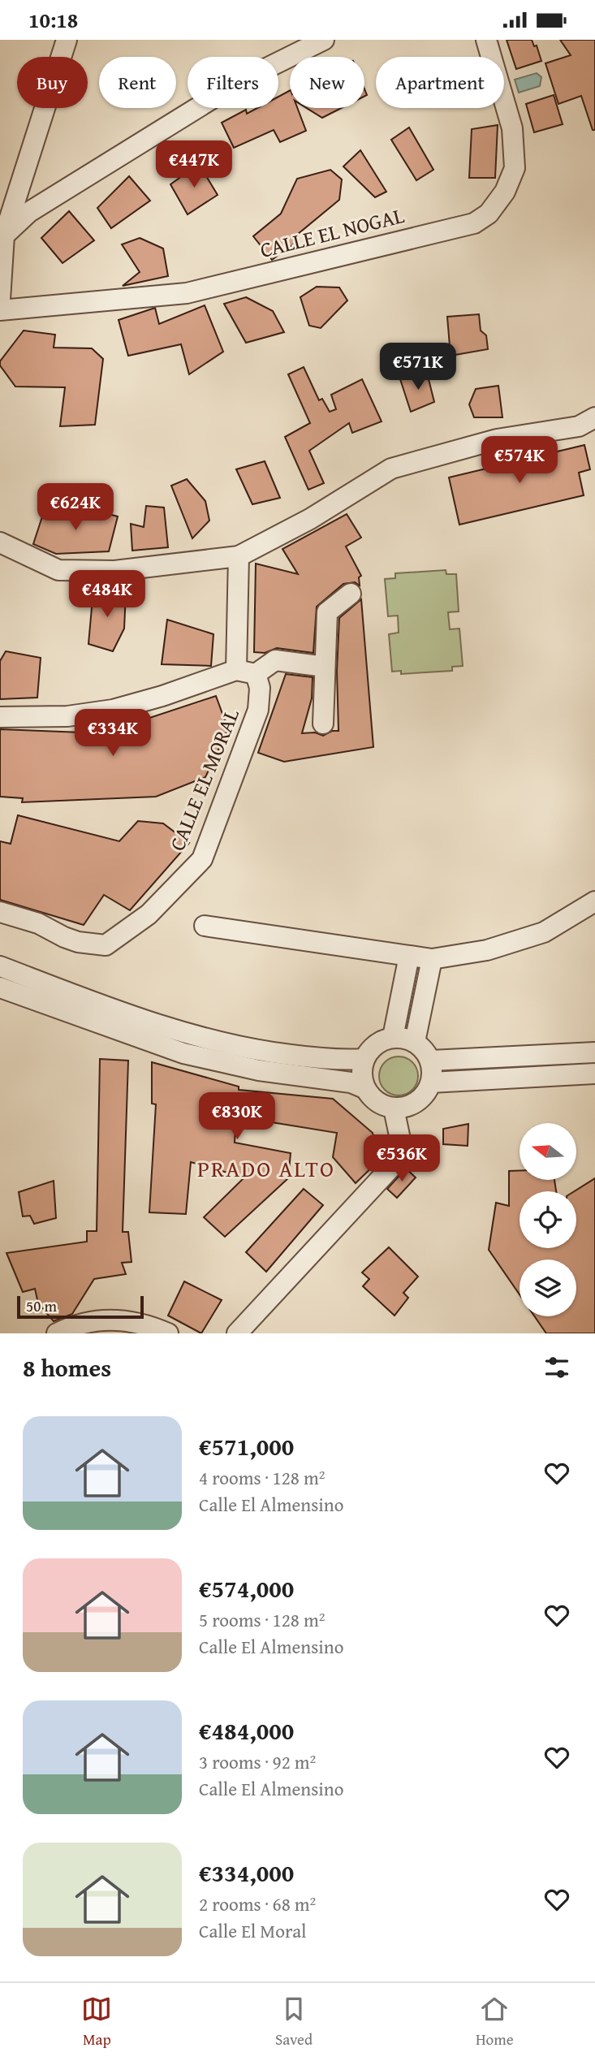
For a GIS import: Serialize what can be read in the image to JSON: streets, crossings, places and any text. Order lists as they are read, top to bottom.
{
  "streets": {
    "street": ["CALLE EL NOGAL", "CALLE EL MORAL"]
  },
  "districts": ["PRADO ALTO"],
  "scale_bar": "50 m",
  "north": "left",
  "page": {
    "status": "10:18",
    "chip": [
      "Buy",
      "Rent",
      "Filters",
      "New",
      "Apartment"
    ],
    "price": [
      "€447K",
      "€571K",
      "€574K",
      "€624K",
      "€484K",
      "€334K",
      "€830K",
      "€536K"
    ],
    "scale": "50 m",
    "heading": "8 homes",
    "list": [
      {
        "name": "€571,000",
        "note": "4 rooms · 128 m² · Calle El Almensino"
      },
      {
        "name": "€574,000",
        "note": "5 rooms · 128 m² · Calle El Almensino"
      },
      {
        "name": "€484,000",
        "note": "3 rooms · 92 m² · Calle El Almensino"
      },
      {
        "name": "€334,000",
        "note": "2 rooms · 68 m² · Calle El Moral"
      }
    ],
    "tabs": ["Map", "Saved", "Home"]
  }
}
